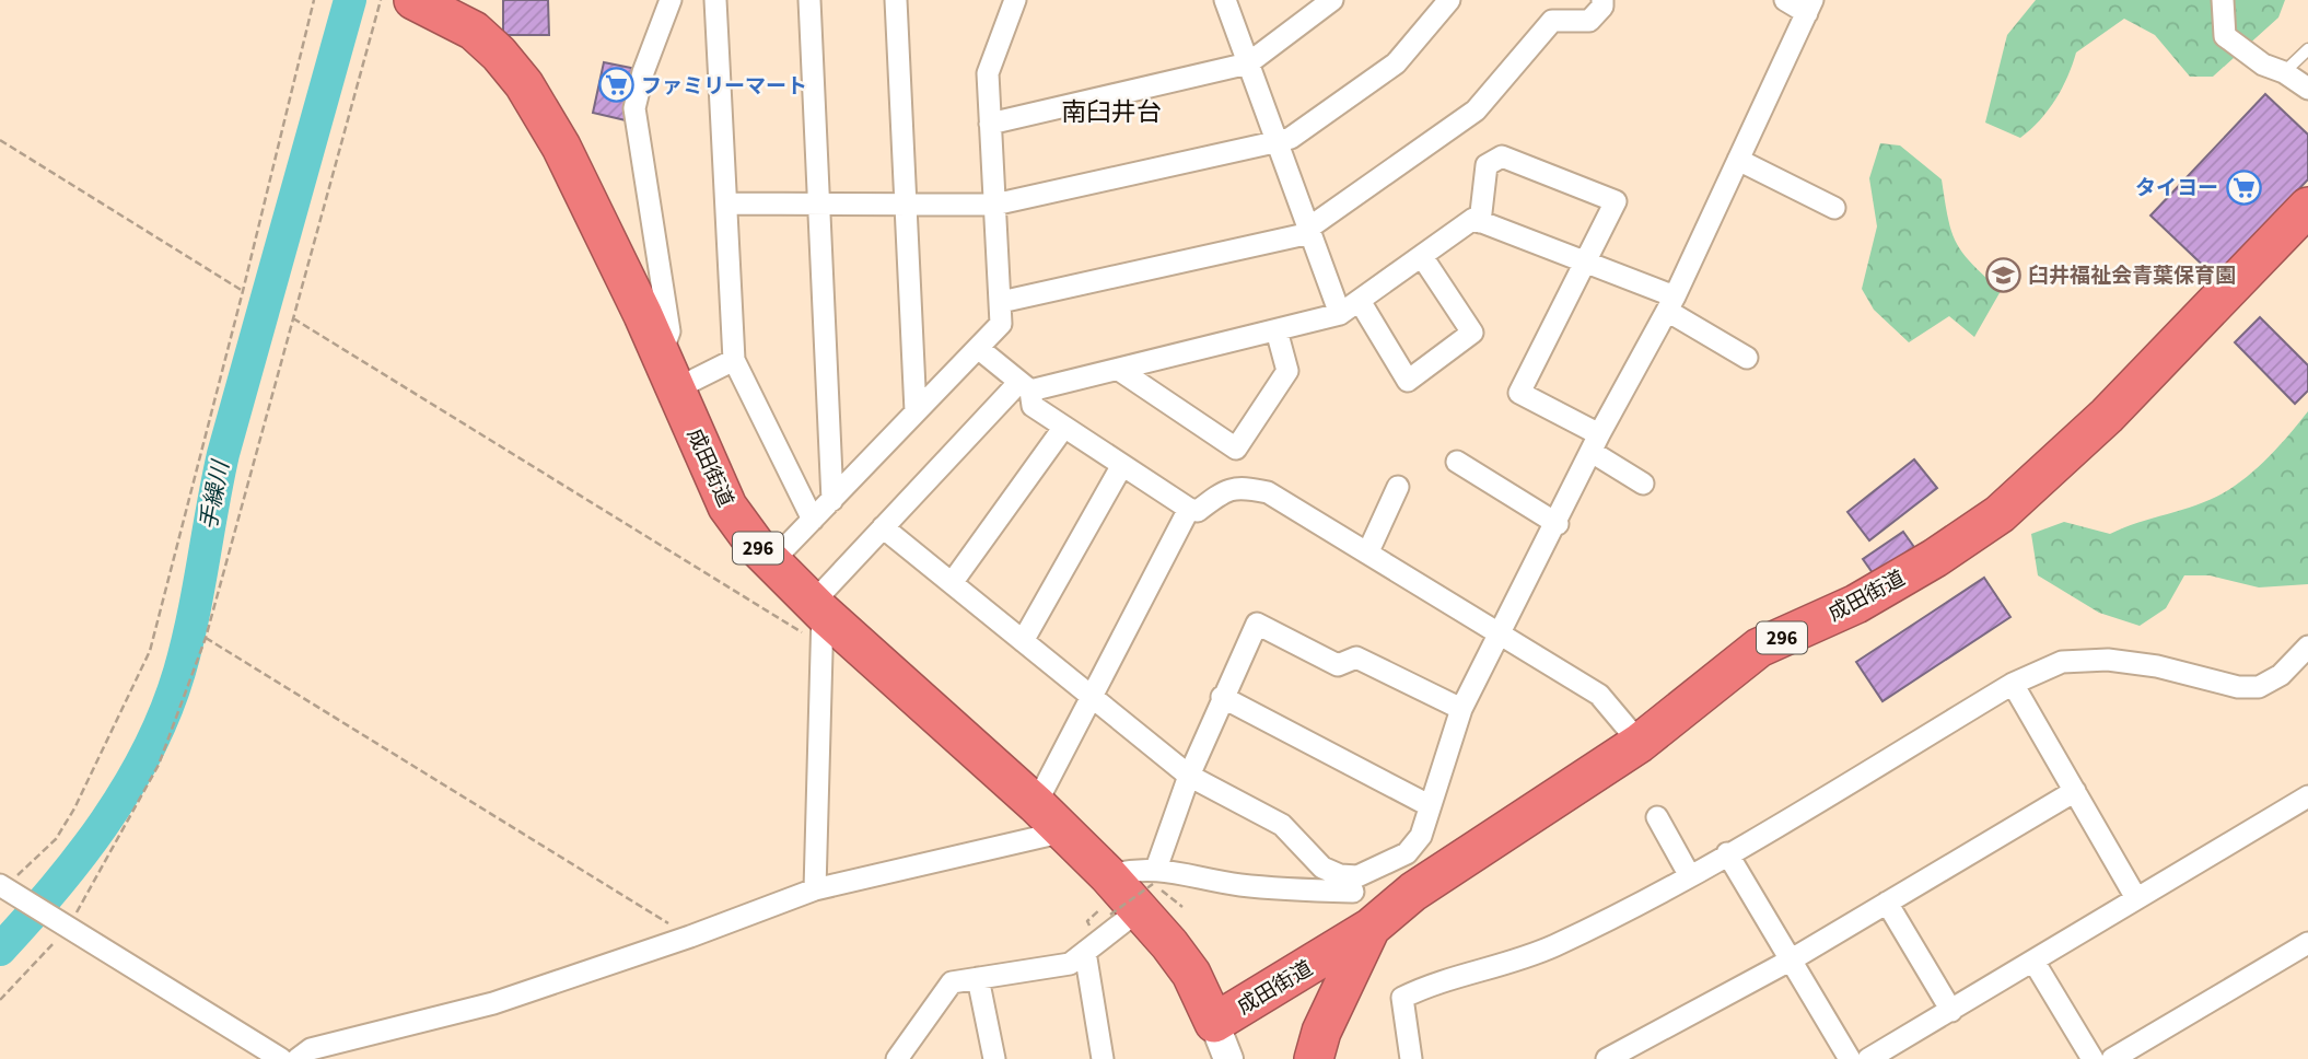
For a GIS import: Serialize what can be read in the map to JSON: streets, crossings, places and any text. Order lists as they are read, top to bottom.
{
  "streets": {
    "highway": ["成田街道", "296"]
  },
  "districts": ["南臼井台"],
  "water": ["手繰川"],
  "places": {
    "supermarket": ["ファミリーマート", "タイヨー"],
    "school or university": ["臼井福祉会青葉保育園"]
  }
}
